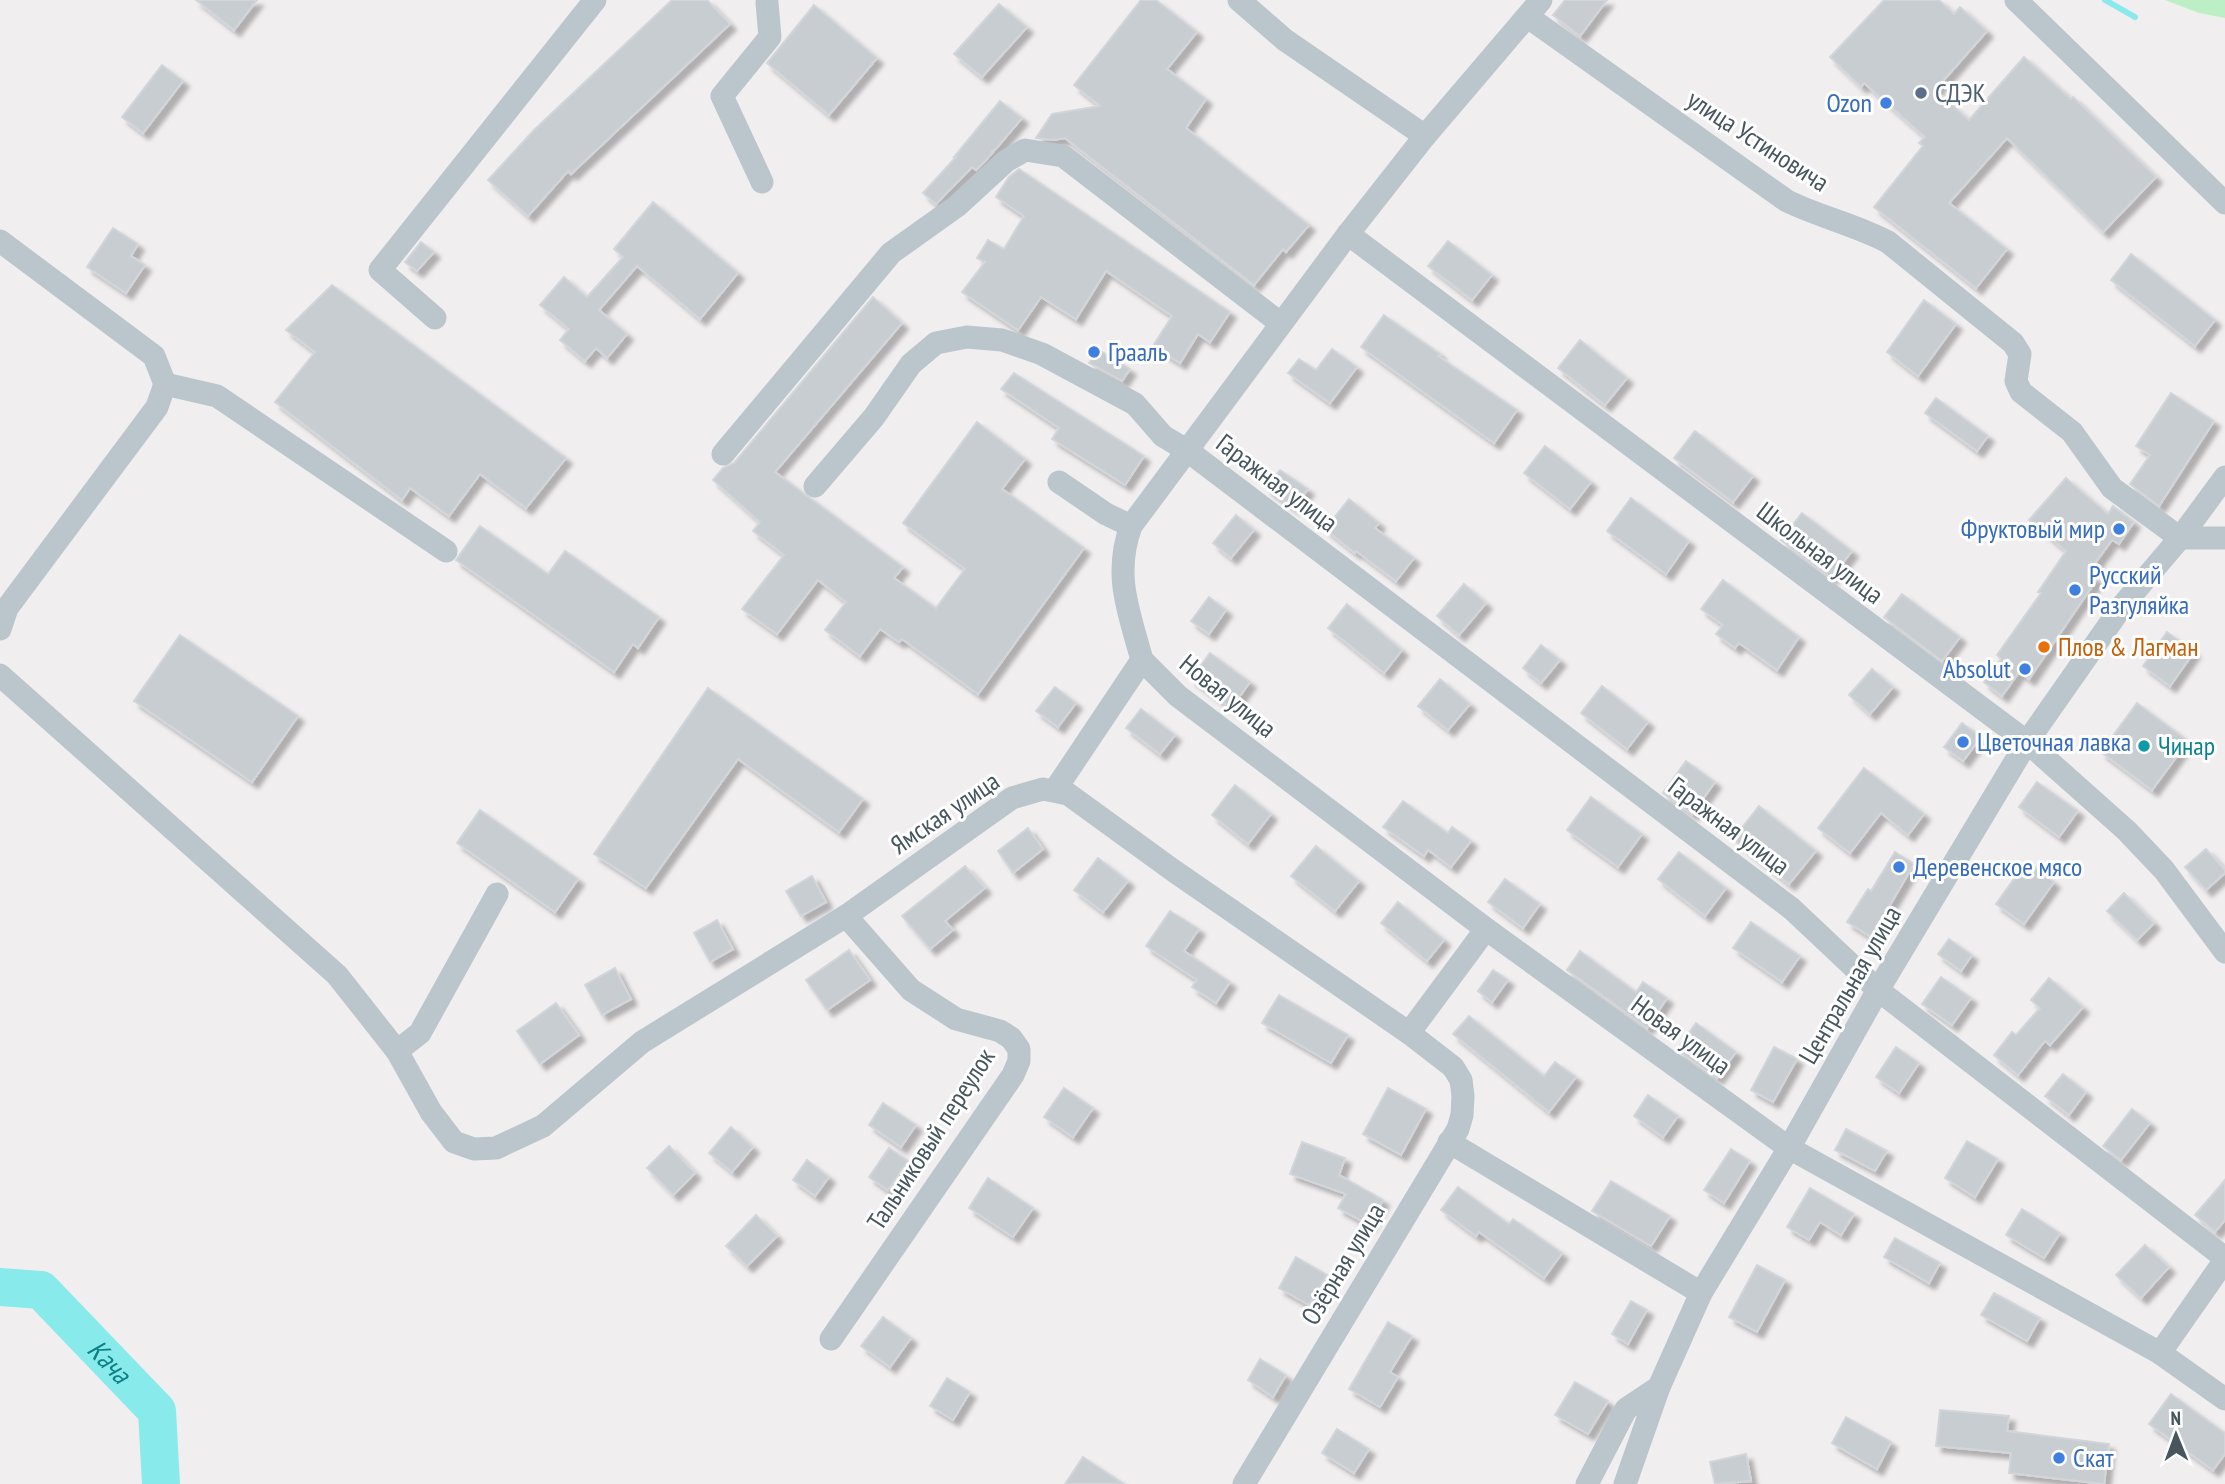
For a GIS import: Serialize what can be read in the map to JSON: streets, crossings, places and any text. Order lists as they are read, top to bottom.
{
  "streets": {
    "street": [
      "улица Устиновича",
      "Гаражная улица",
      "Школьная улица",
      "Новая улица",
      "Ямская улица",
      "Центральная улица",
      "Тальниковый переулок",
      "Озёрная улица"
    ]
  },
  "crossings": [
    ["улица Устиновича", "Центральная улица"],
    ["Гаражная улица", "Центральная улица"],
    ["Школьная улица", "Центральная улица"],
    ["Новая улица", "Центральная улица"],
    ["Ямская улица", "Тальниковый переулок"]
  ],
  "water": ["Кача"],
  "places": [
    "СДЭК",
    "Ozon",
    "Грааль",
    "Фруктовый мир",
    "Русский Разгуляйка",
    "Плов & Лагман",
    "Absolut",
    "Цветочная лавка",
    "Чинар",
    "Деревенское мясо",
    "Скат"
  ],
  "north": "top"
}
